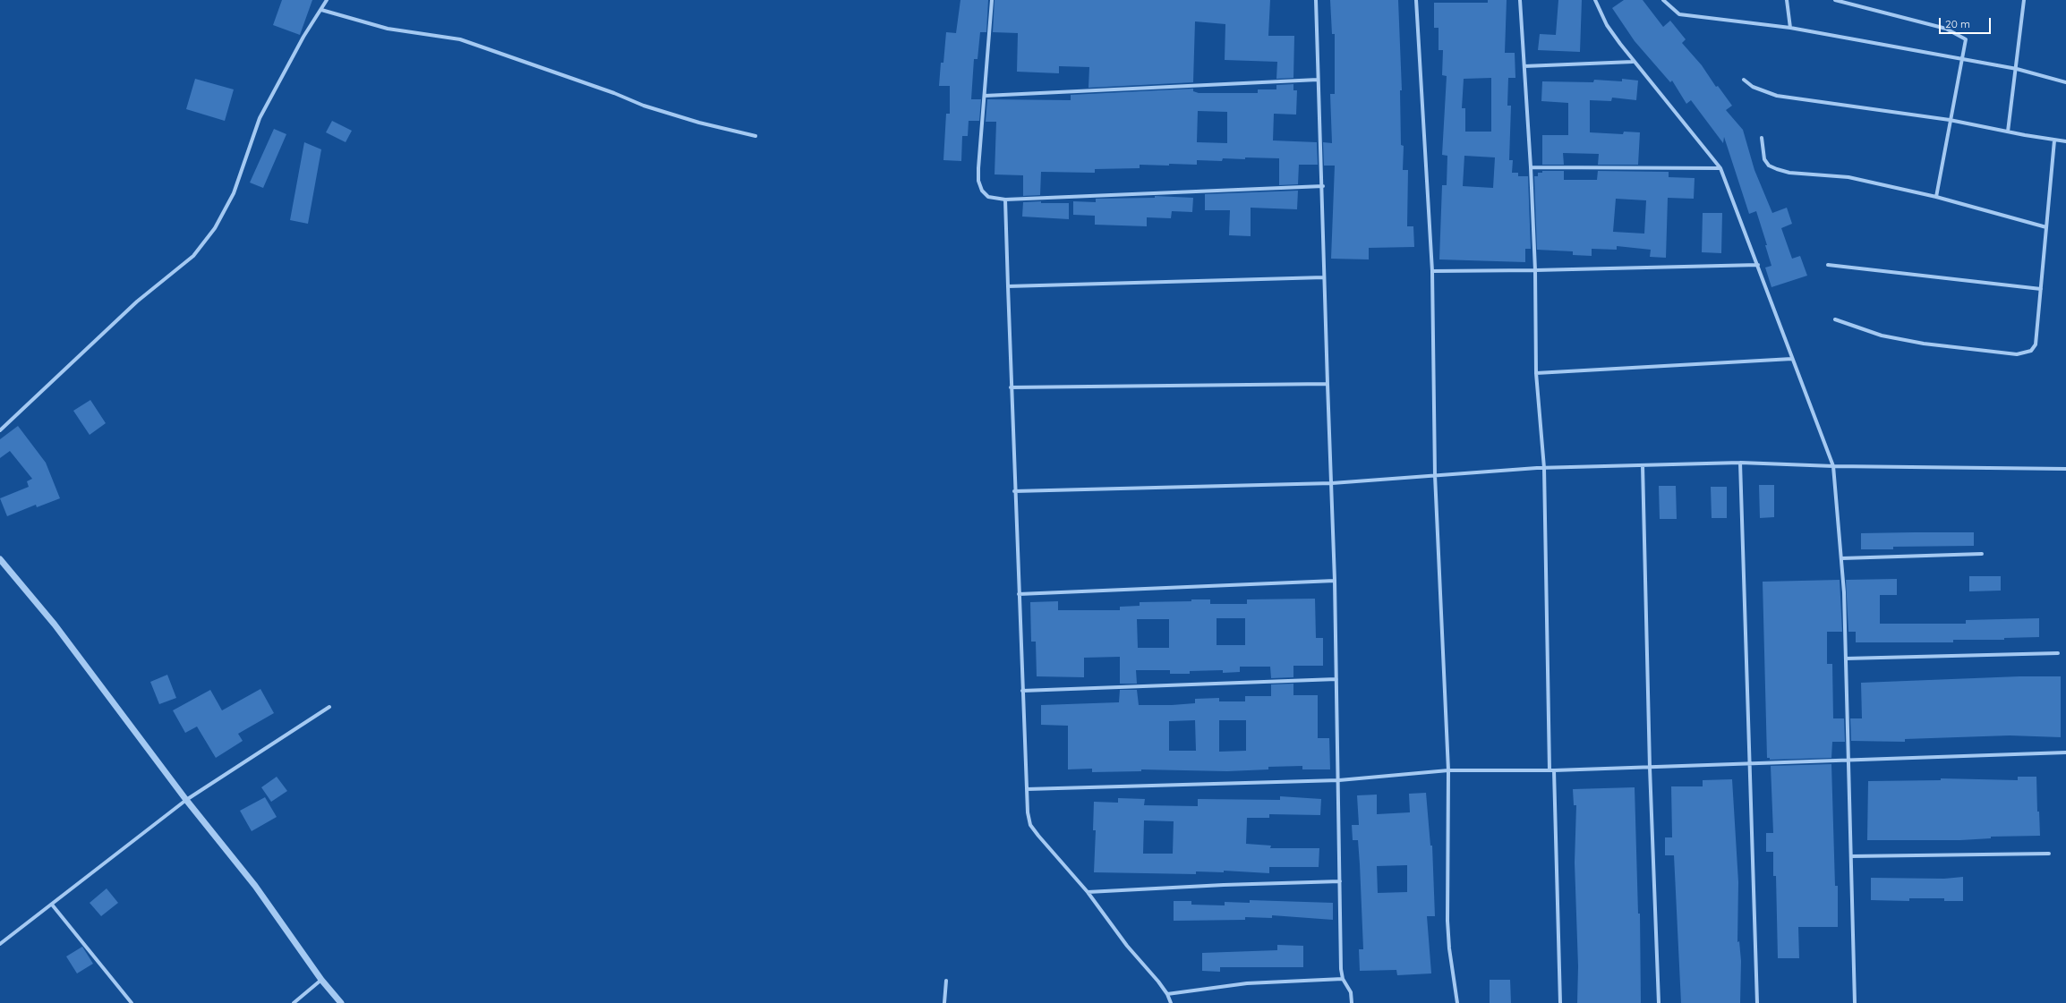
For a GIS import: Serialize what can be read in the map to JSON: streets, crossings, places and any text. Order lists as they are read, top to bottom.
{
  "scale_bar": "20 m"
}
